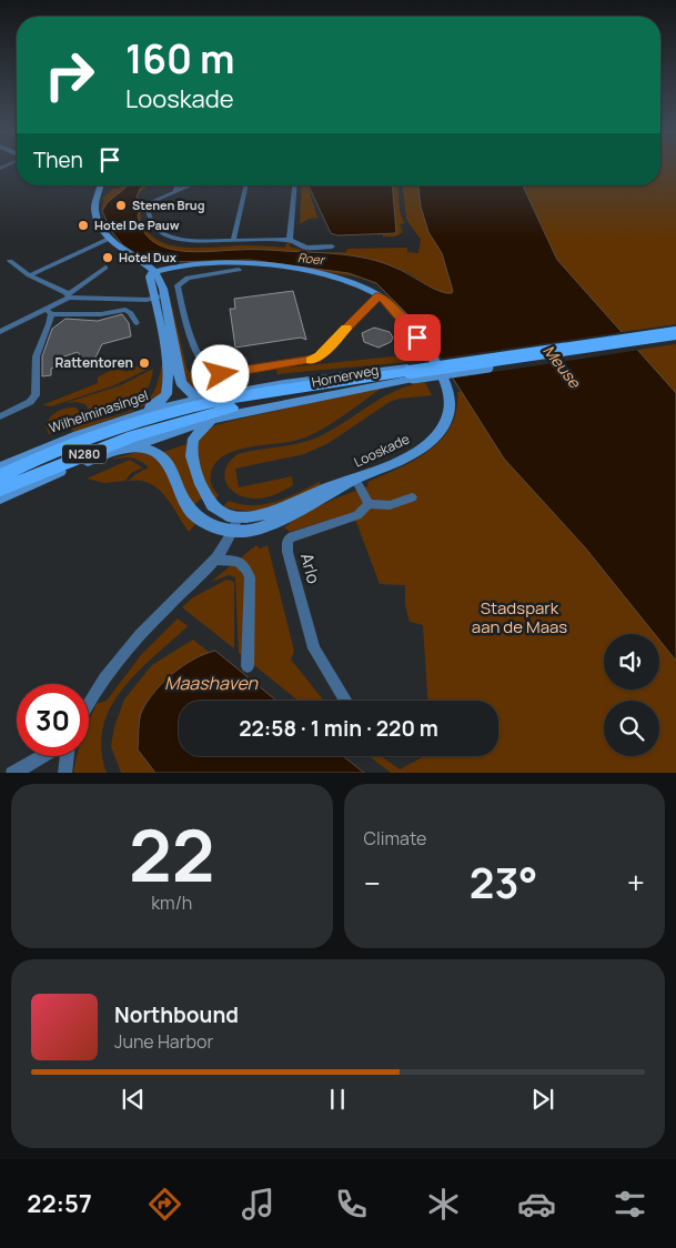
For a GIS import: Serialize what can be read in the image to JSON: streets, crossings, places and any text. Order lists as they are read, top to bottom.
{
  "streets": {
    "main road": [
      "Hornerweg",
      "Wilhelminasingel",
      "Looskade",
      "N280"
    ],
    "street": ["Arlo"]
  },
  "crossings": [
    ["Hornerweg", "Wilhelminasingel"],
    ["Hornerweg", "N280"],
    ["Wilhelminasingel", "N280"]
  ],
  "water": ["Roer", "Meuse", "Maashaven"],
  "parks": ["Stadspark aan de Maas"],
  "places": [
    "Stenen Brug",
    "Hotel De Pauw",
    "Hotel Dux",
    "Rattentoren"
  ],
  "page": {
    "turn": ["160 m", "Looskade"],
    "then": "Then",
    "limit": "30",
    "trip": "22:58 · 1 min · 220 m",
    "tile": [
      ["22", "km/h"],
      "Climate"
    ],
    "heat": ["−", "23°", "+"],
    "song": ["Northbound", "June Harbor"],
    "tabs": "22:57"
  }
}
